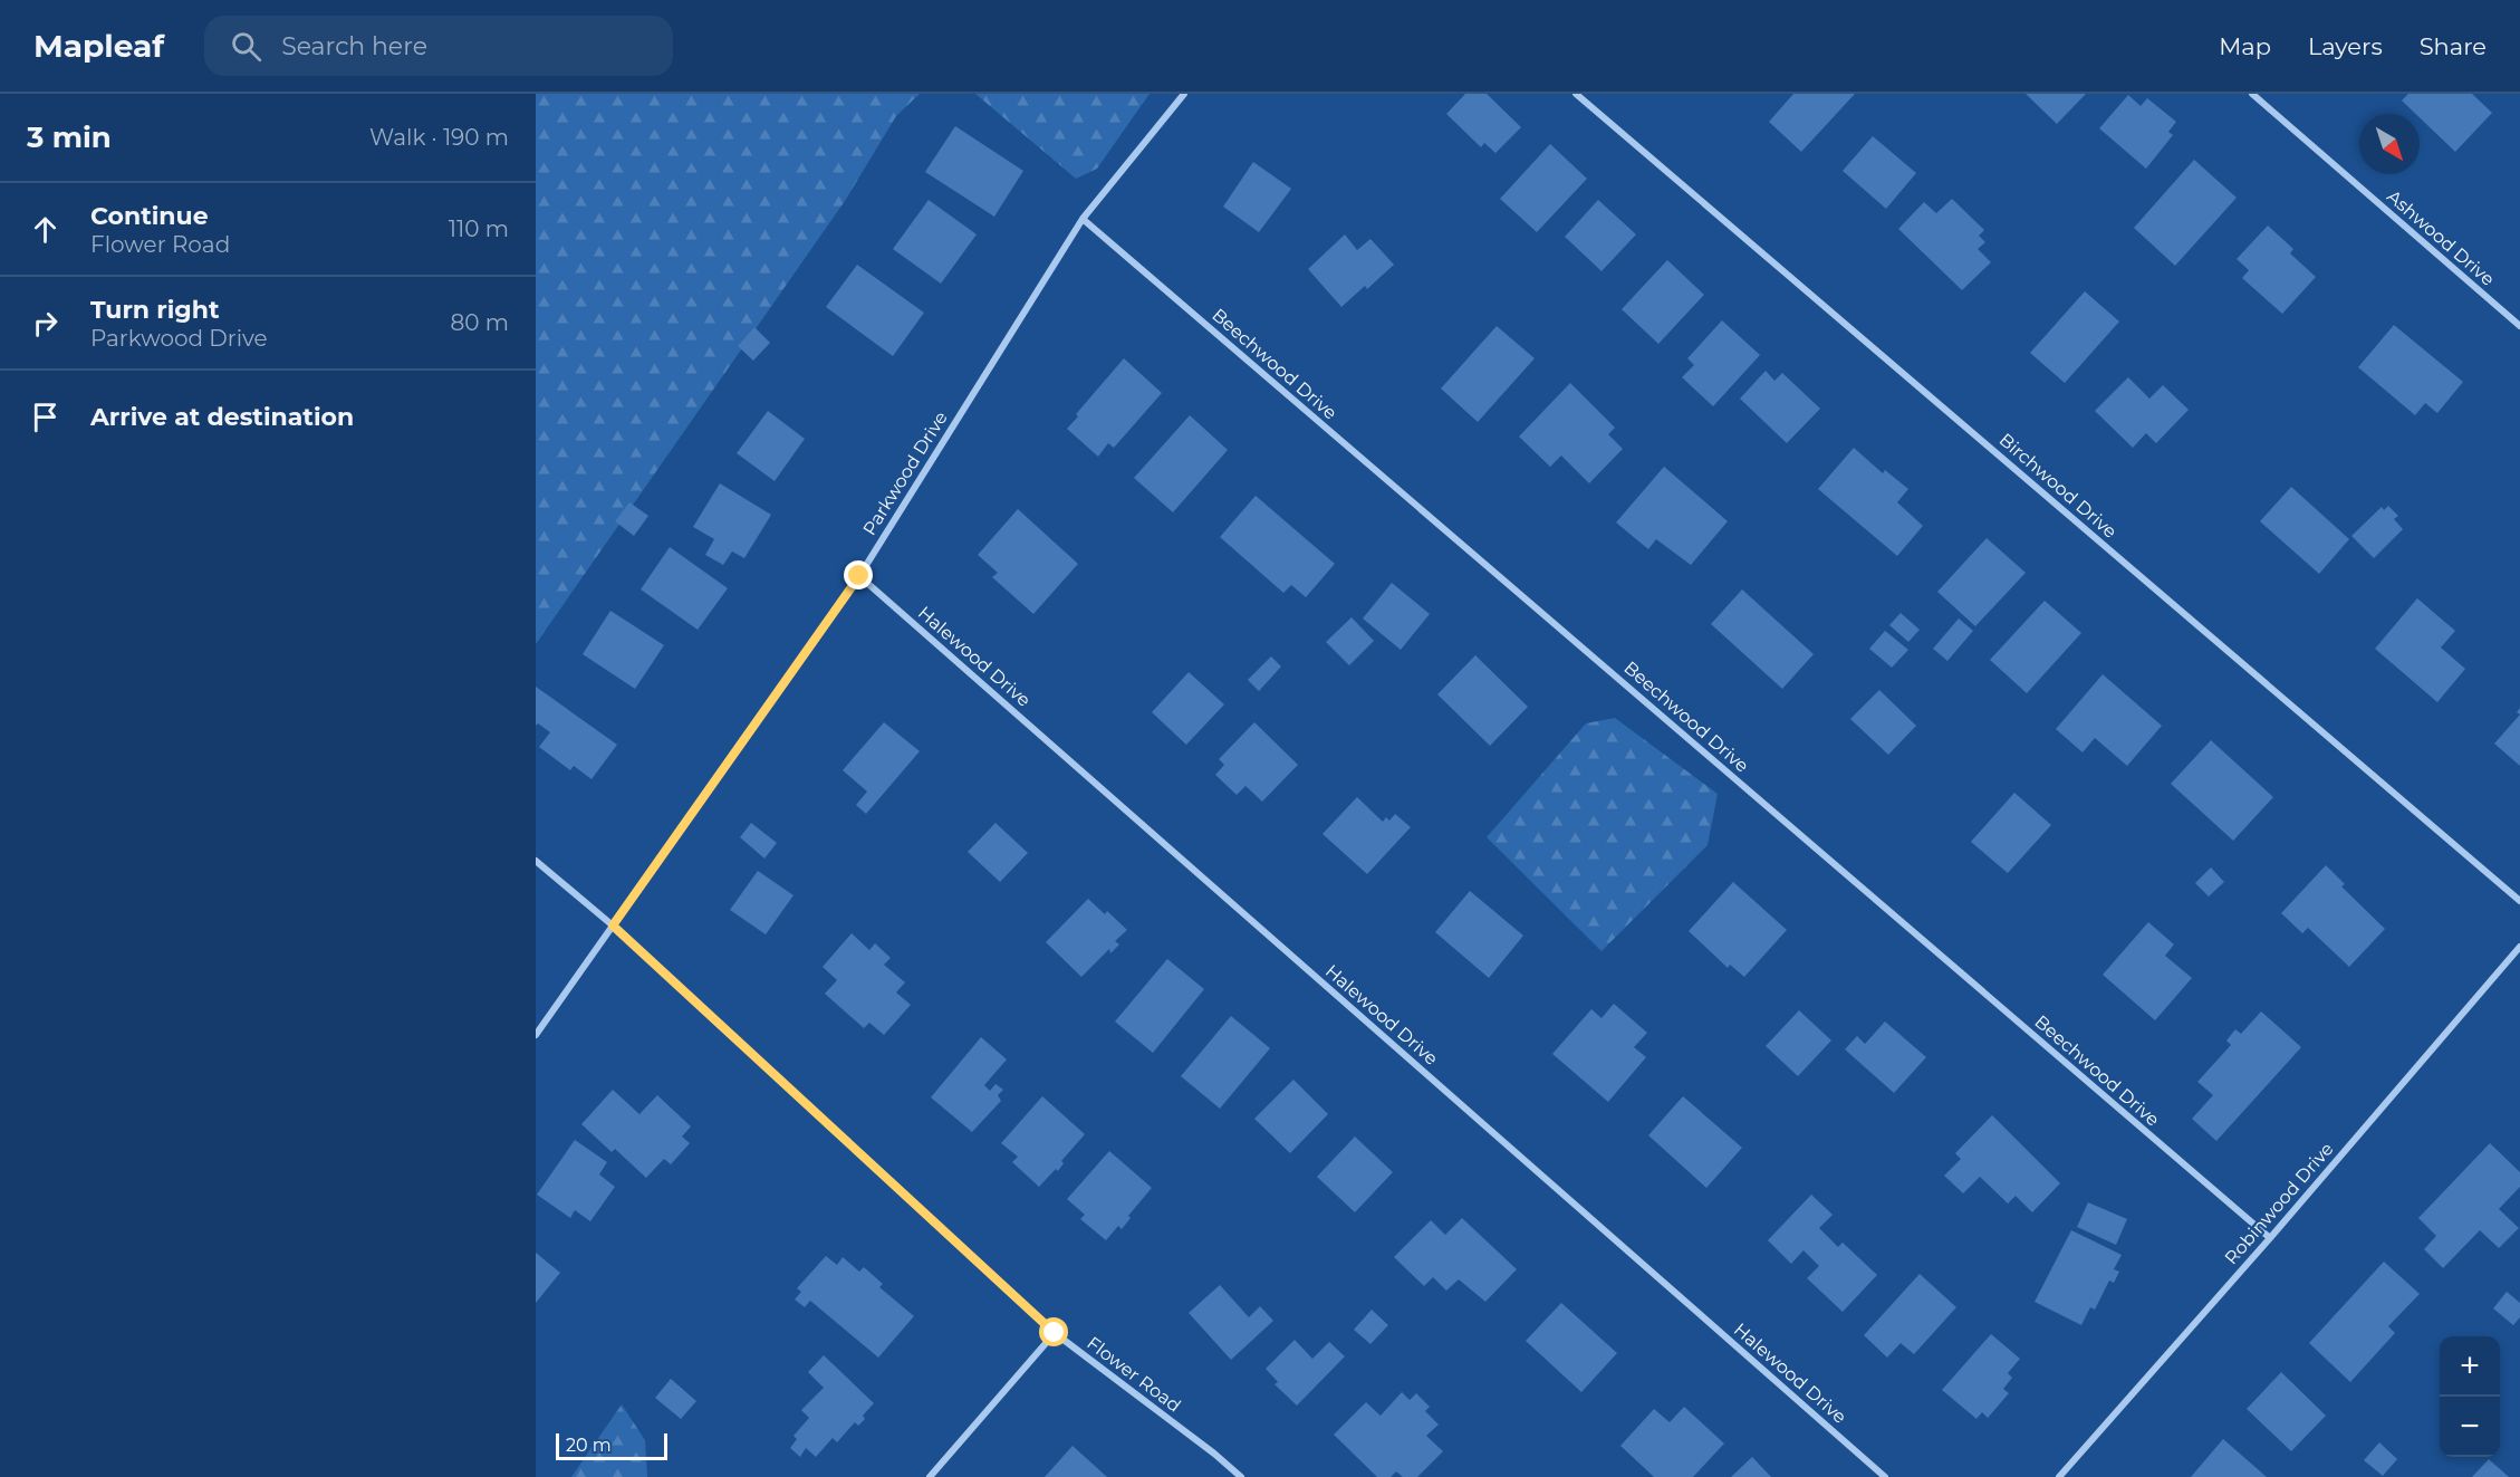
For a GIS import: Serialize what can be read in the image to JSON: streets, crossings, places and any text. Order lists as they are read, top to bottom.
{
  "streets": {
    "street": [
      "Ashwood Drive",
      "Beechwood Drive",
      "Parkwood Drive",
      "Birchwood Drive",
      "Halewood Drive",
      "Robinwood Drive",
      "Flower Road"
    ]
  },
  "crossings": [
    ["Beechwood Drive", "Parkwood Drive"],
    ["Beechwood Drive", "Robinwood Drive"],
    ["Parkwood Drive", "Halewood Drive"],
    ["Parkwood Drive", "Flower Road"]
  ],
  "scale_bar": "20 m",
  "north": "bottom right",
  "page": {
    "header": "Mapleaf",
    "search": "Search here",
    "nav": ["Map", "Layers", "Share"],
    "heading": ["3 min", "Walk · 190 m"],
    "list": [
      ["Continue", "Flower Road", "110 m"],
      ["Turn right", "Parkwood Drive", "80 m"],
      "Arrive at destination"
    ],
    "map_buttons": ["+", "−"],
    "scale": "20 m"
  }
}
